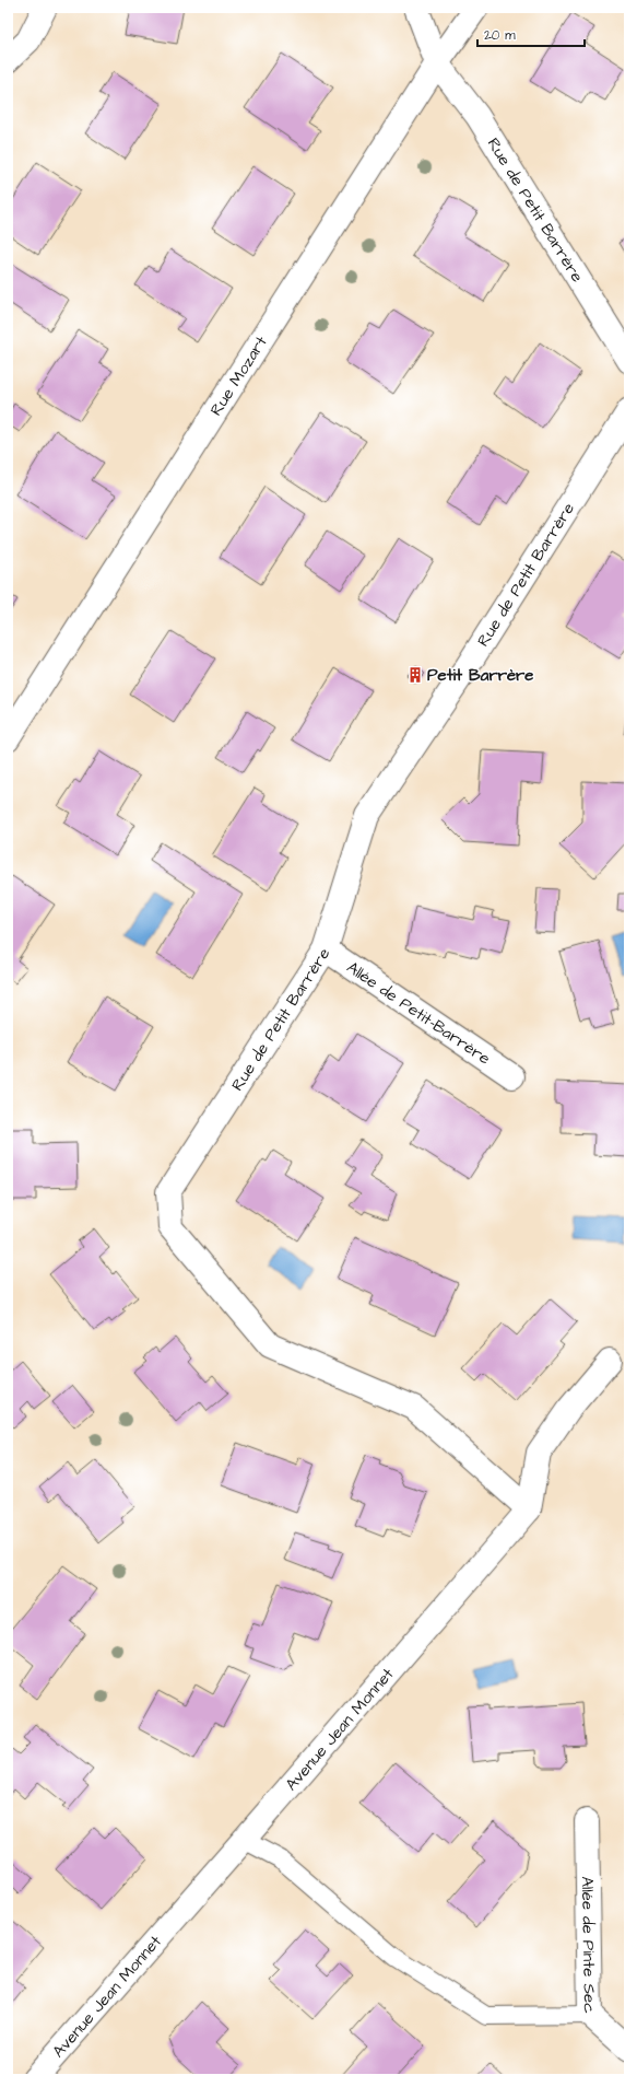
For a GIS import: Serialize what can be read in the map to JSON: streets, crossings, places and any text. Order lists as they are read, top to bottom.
{
  "streets": {
    "street": [
      "Rue de Petit Barrère",
      "Rue Mozart",
      "Allée de Petit-Barrère",
      "Avenue Jean Monnet",
      "Allée de Pinte Sec"
    ]
  },
  "crossings": [
    ["Rue de Petit Barrère", "Rue Mozart"],
    ["Rue de Petit Barrère", "Allée de Petit-Barrère"],
    ["Rue de Petit Barrère", "Avenue Jean Monnet"]
  ],
  "places": {
    "building": ["Petit Barrère"]
  },
  "scale_bar": "20 m"
}
